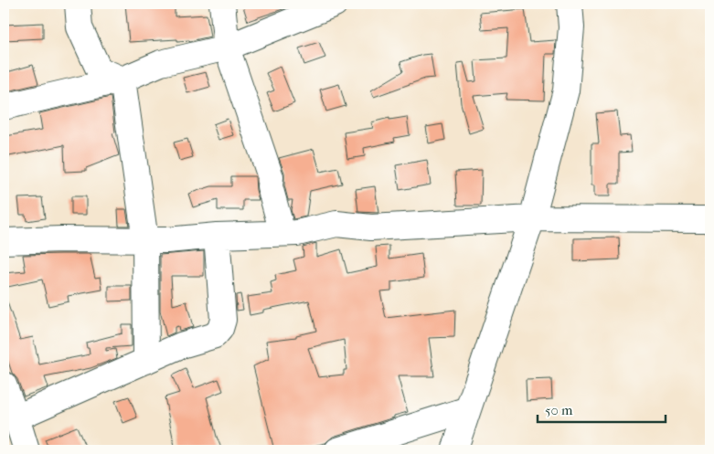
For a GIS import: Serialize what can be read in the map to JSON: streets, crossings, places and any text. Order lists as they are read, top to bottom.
{
  "scale_bar": "50 m"
}
